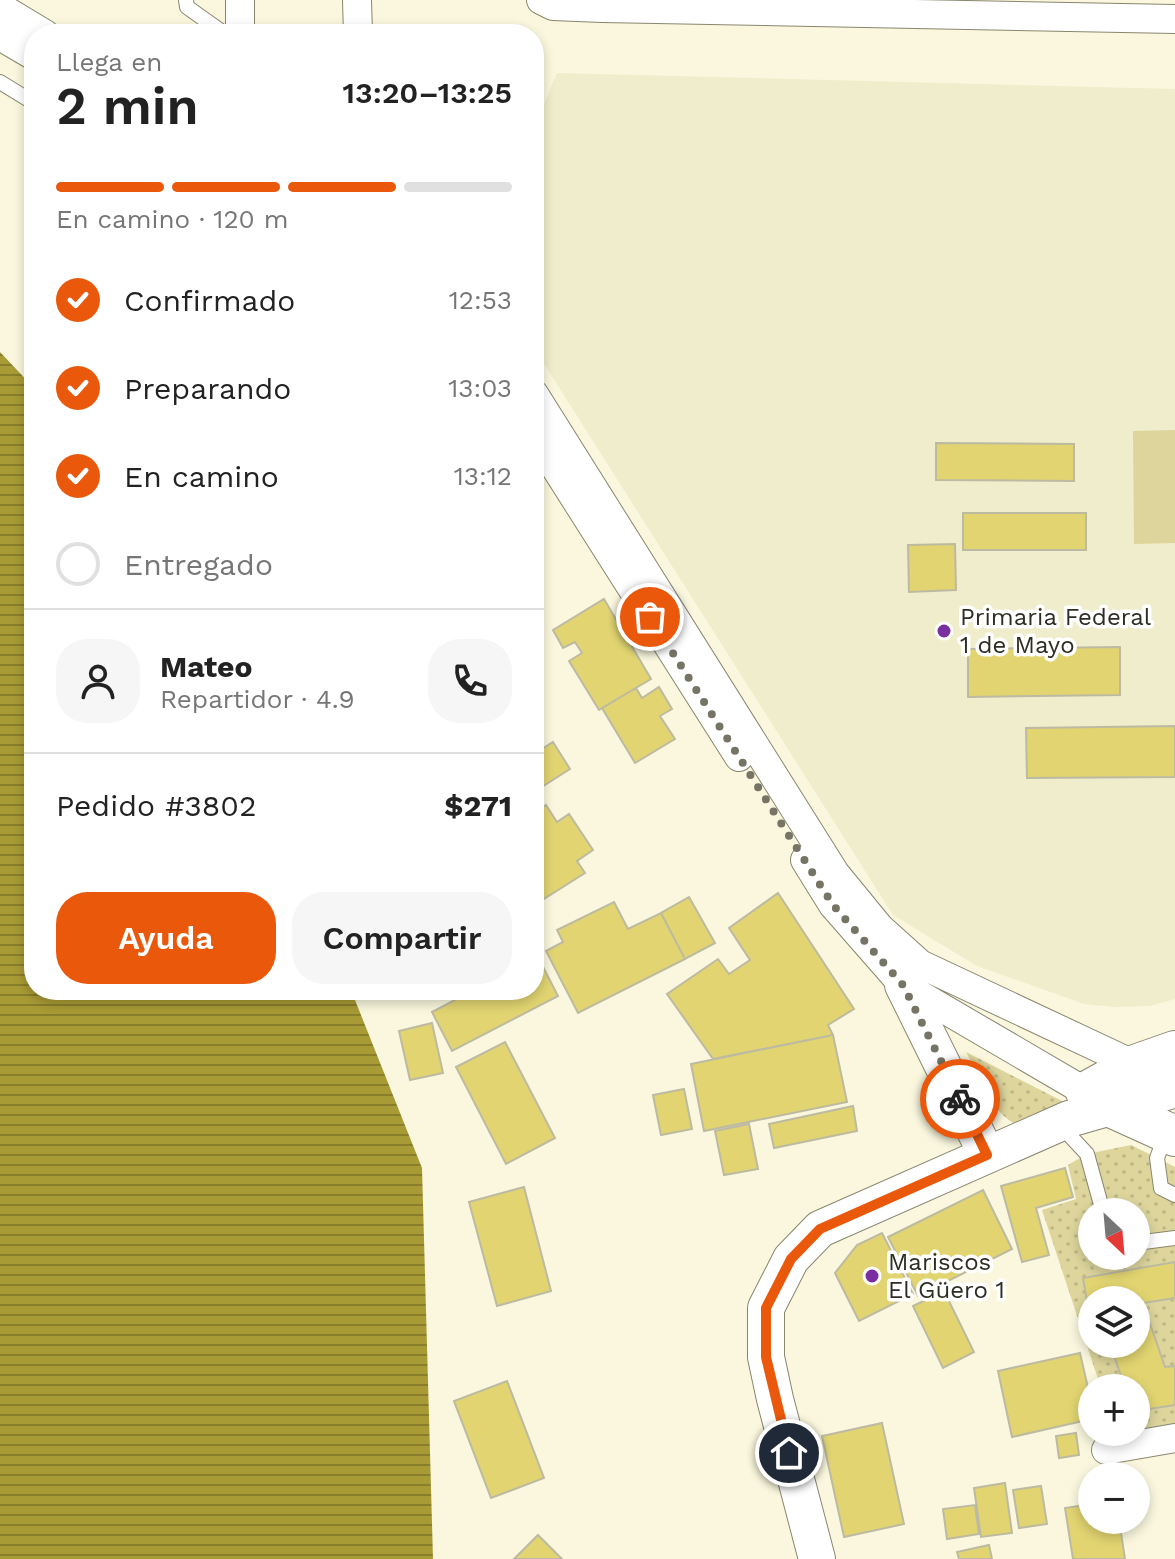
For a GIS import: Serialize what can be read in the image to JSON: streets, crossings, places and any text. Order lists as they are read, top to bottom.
{
  "places": ["Primaria Federal 1 de Mayo", "Mariscos El Güero 1"],
  "north": "bottom right",
  "page": {
    "heading": ["2 min", "Llega en", "13:20–13:25"],
    "panel": [
      "Mateo",
      "Repartidor · 4.9",
      "Pedido #3802",
      "$271"
    ],
    "bar": "En camino · 120 m",
    "list": [
      ["Confirmado", "12:53"],
      ["Preparando", "13:03"],
      ["En camino", "13:12"],
      "Entregado"
    ],
    "buttons": ["Ayuda", "Compartir"],
    "map_buttons": ["+", "−"]
  }
}
